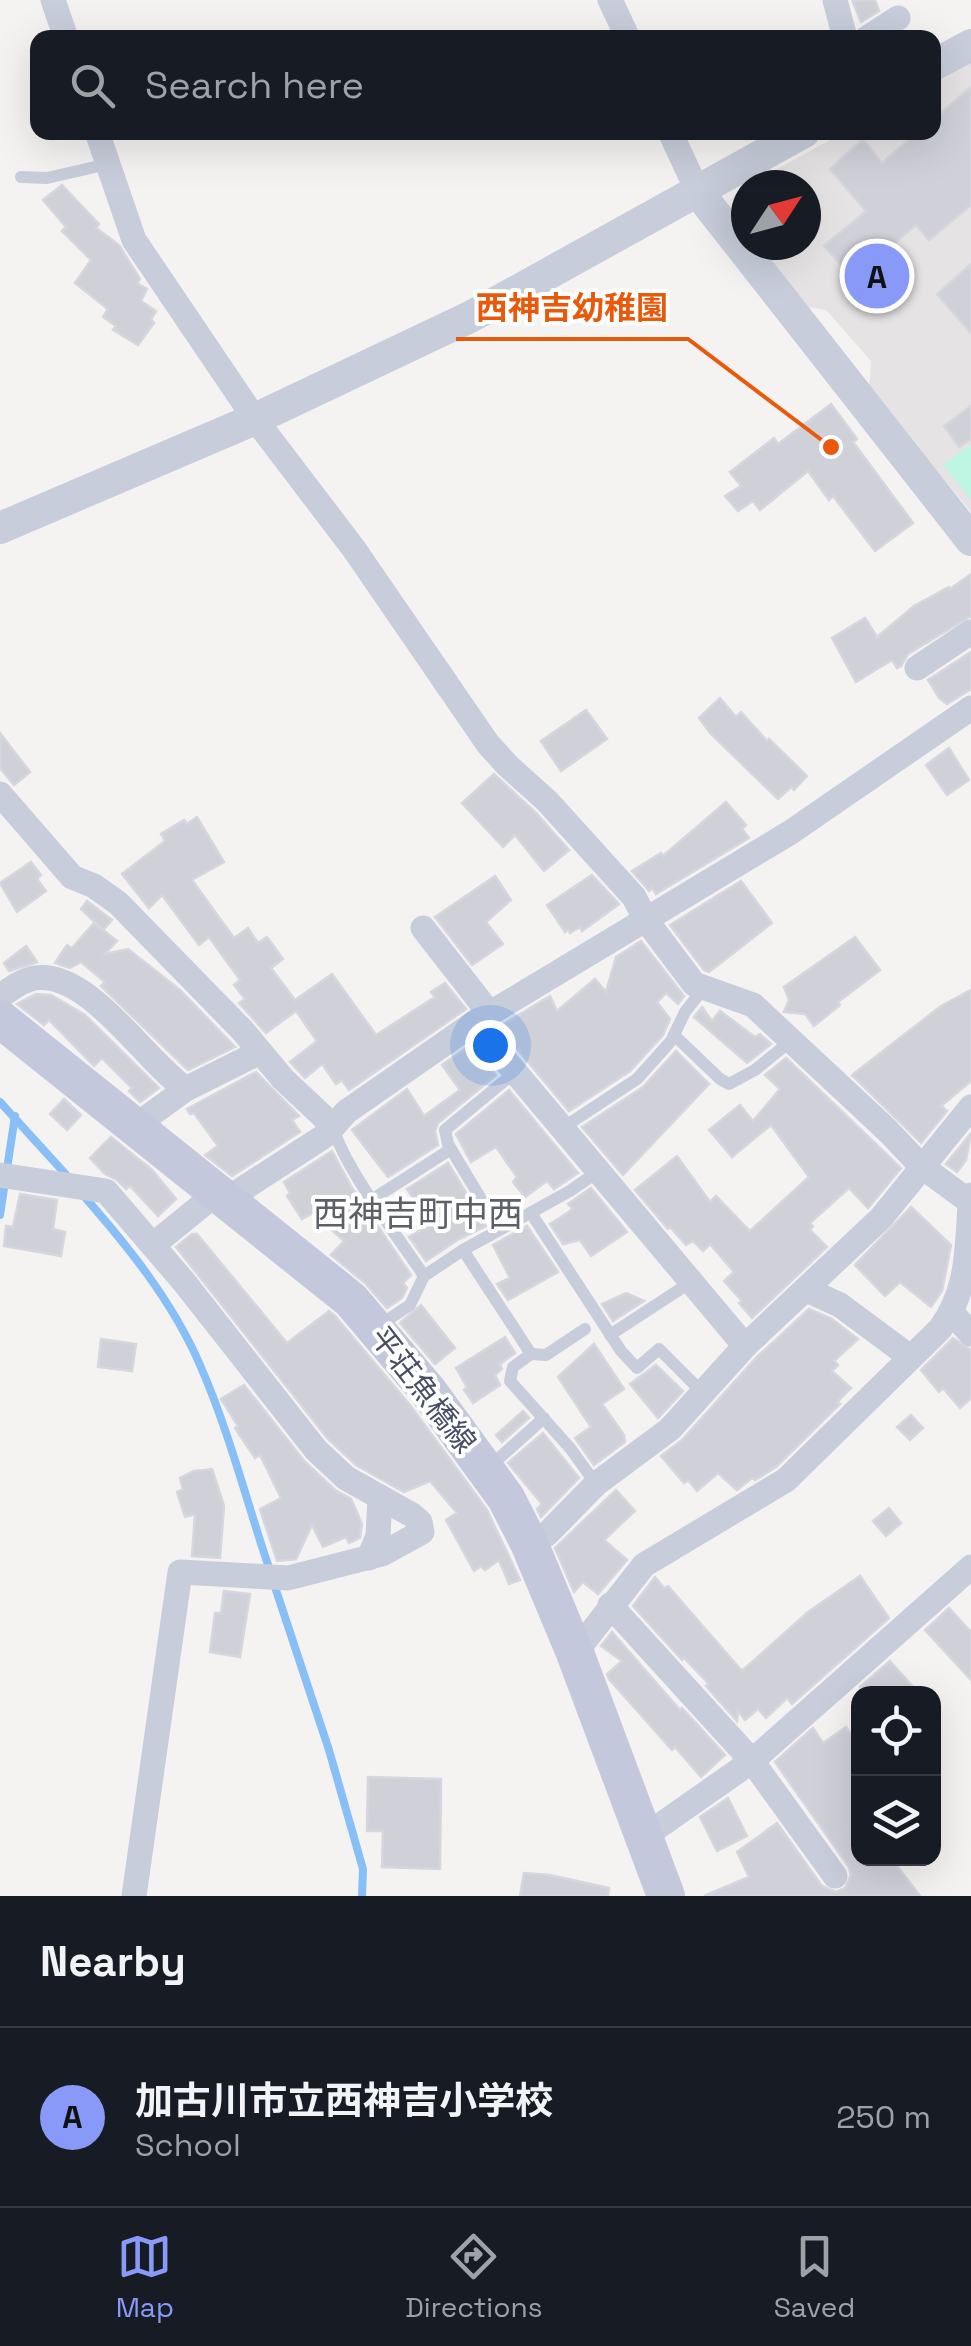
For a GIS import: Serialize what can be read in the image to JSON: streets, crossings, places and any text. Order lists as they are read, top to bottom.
{
  "streets": {
    "main road": ["平荘魚橋線"]
  },
  "districts": ["西神吉町中西"],
  "places": ["西神吉幼稚園"],
  "north": "top right",
  "page": {
    "search": "Search here",
    "pins": "A",
    "heading": "Nearby",
    "list": [
      {
        "mark": "A",
        "name": "加古川市立西神吉小学校",
        "note": "School",
        "value": "250 m"
      }
    ],
    "nav": ["Map", "Directions", "Saved"]
  }
}
